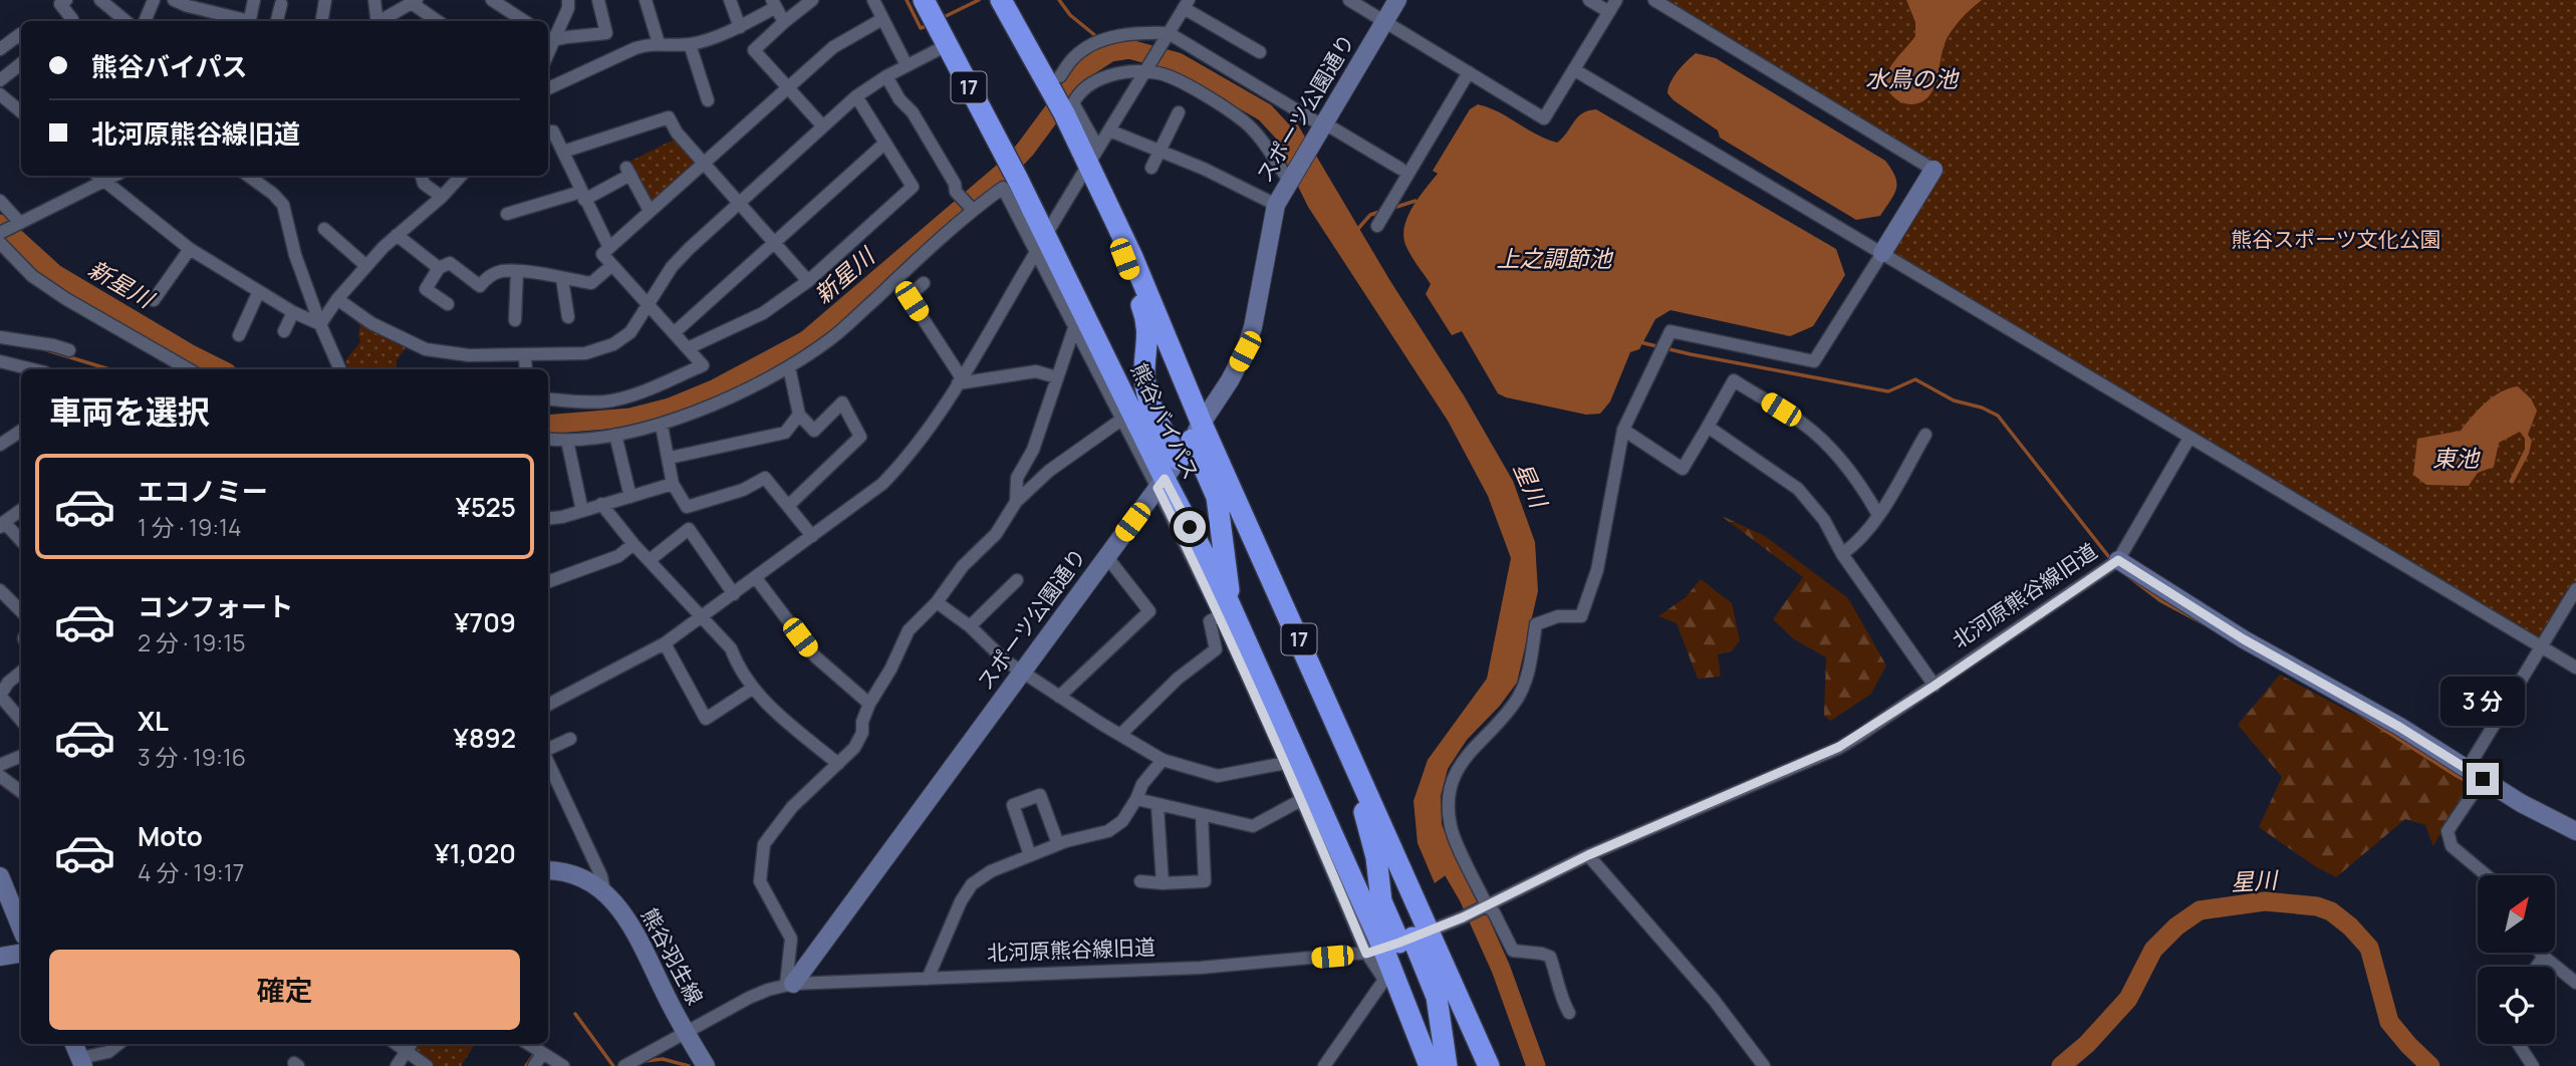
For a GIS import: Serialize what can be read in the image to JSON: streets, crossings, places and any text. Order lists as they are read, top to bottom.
{
  "streets": {
    "highway": ["17", "熊谷バイパス"],
    "street": ["スポーツ公園通り", "北河原熊谷線旧道", "熊谷羽生線"]
  },
  "crossings": [
    ["スポーツ公園通り", "熊谷バイパス"],
    ["スポーツ公園通り", "北河原熊谷線旧道"],
    ["熊谷バイパス", "北河原熊谷線旧道"],
    ["北河原熊谷線旧道", "熊谷羽生線"]
  ],
  "water": [
    "水鳥の池",
    "上之調節池",
    "新星川",
    "東池",
    "星川"
  ],
  "parks": ["熊谷スポーツ文化公園"],
  "north": "top right",
  "page": {
    "banner": ["熊谷バイパス", "北河原熊谷線旧道"],
    "heading": "車両を選択",
    "list": [
      {
        "name": "エコノミー",
        "note": "1 分 · 19:14",
        "value": "¥525"
      },
      {
        "name": "コンフォート",
        "note": "2 分 · 19:15",
        "value": "¥709"
      },
      {
        "name": "XL",
        "note": "3 分 · 19:16",
        "value": "¥892"
      },
      {
        "name": "Moto",
        "note": "4 分 · 19:17",
        "value": "¥1,020"
      }
    ],
    "bubble": "3 分",
    "buttons": "確定"
  }
}
